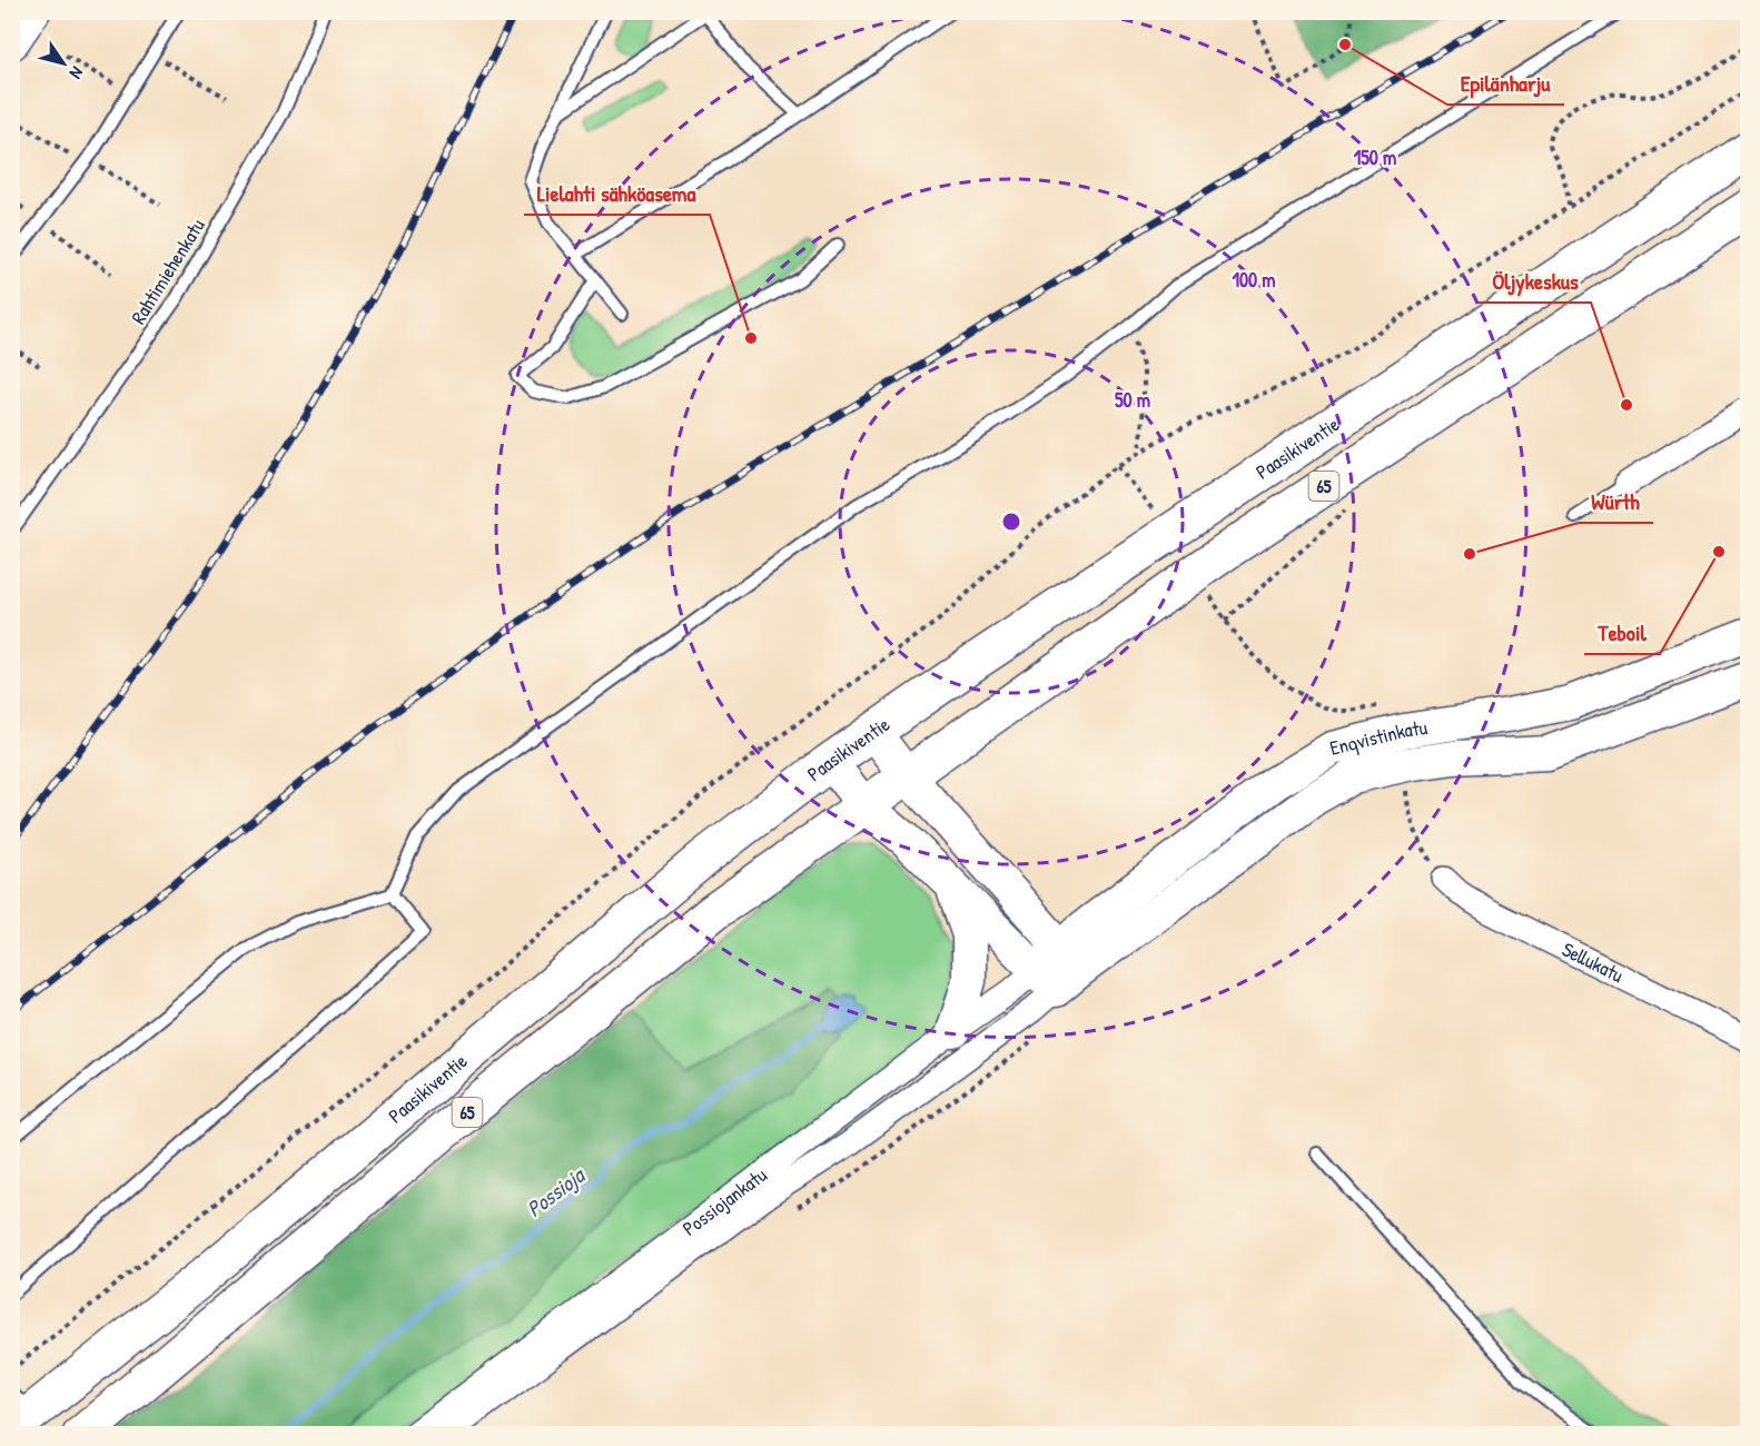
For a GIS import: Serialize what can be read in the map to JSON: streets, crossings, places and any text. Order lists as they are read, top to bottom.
{
  "streets": {
    "highway": ["Paasikiventie", "65"],
    "main road": ["Enqvistinkatu"],
    "street": ["Sellukatu", "Possiojankatu"],
    "lane": ["Rahtimiehenkatu"]
  },
  "crossings": [
    ["Enqvistinkatu", "Possiojankatu"]
  ],
  "water": ["Possioja"],
  "places": [
    "Epilänharju",
    "Lielahti sähköasema",
    "Öljykeskus",
    "Teboil",
    "Würth"
  ],
  "north": "bottom right",
  "rings": ["150 m", "100 m", "50 m"]
}
